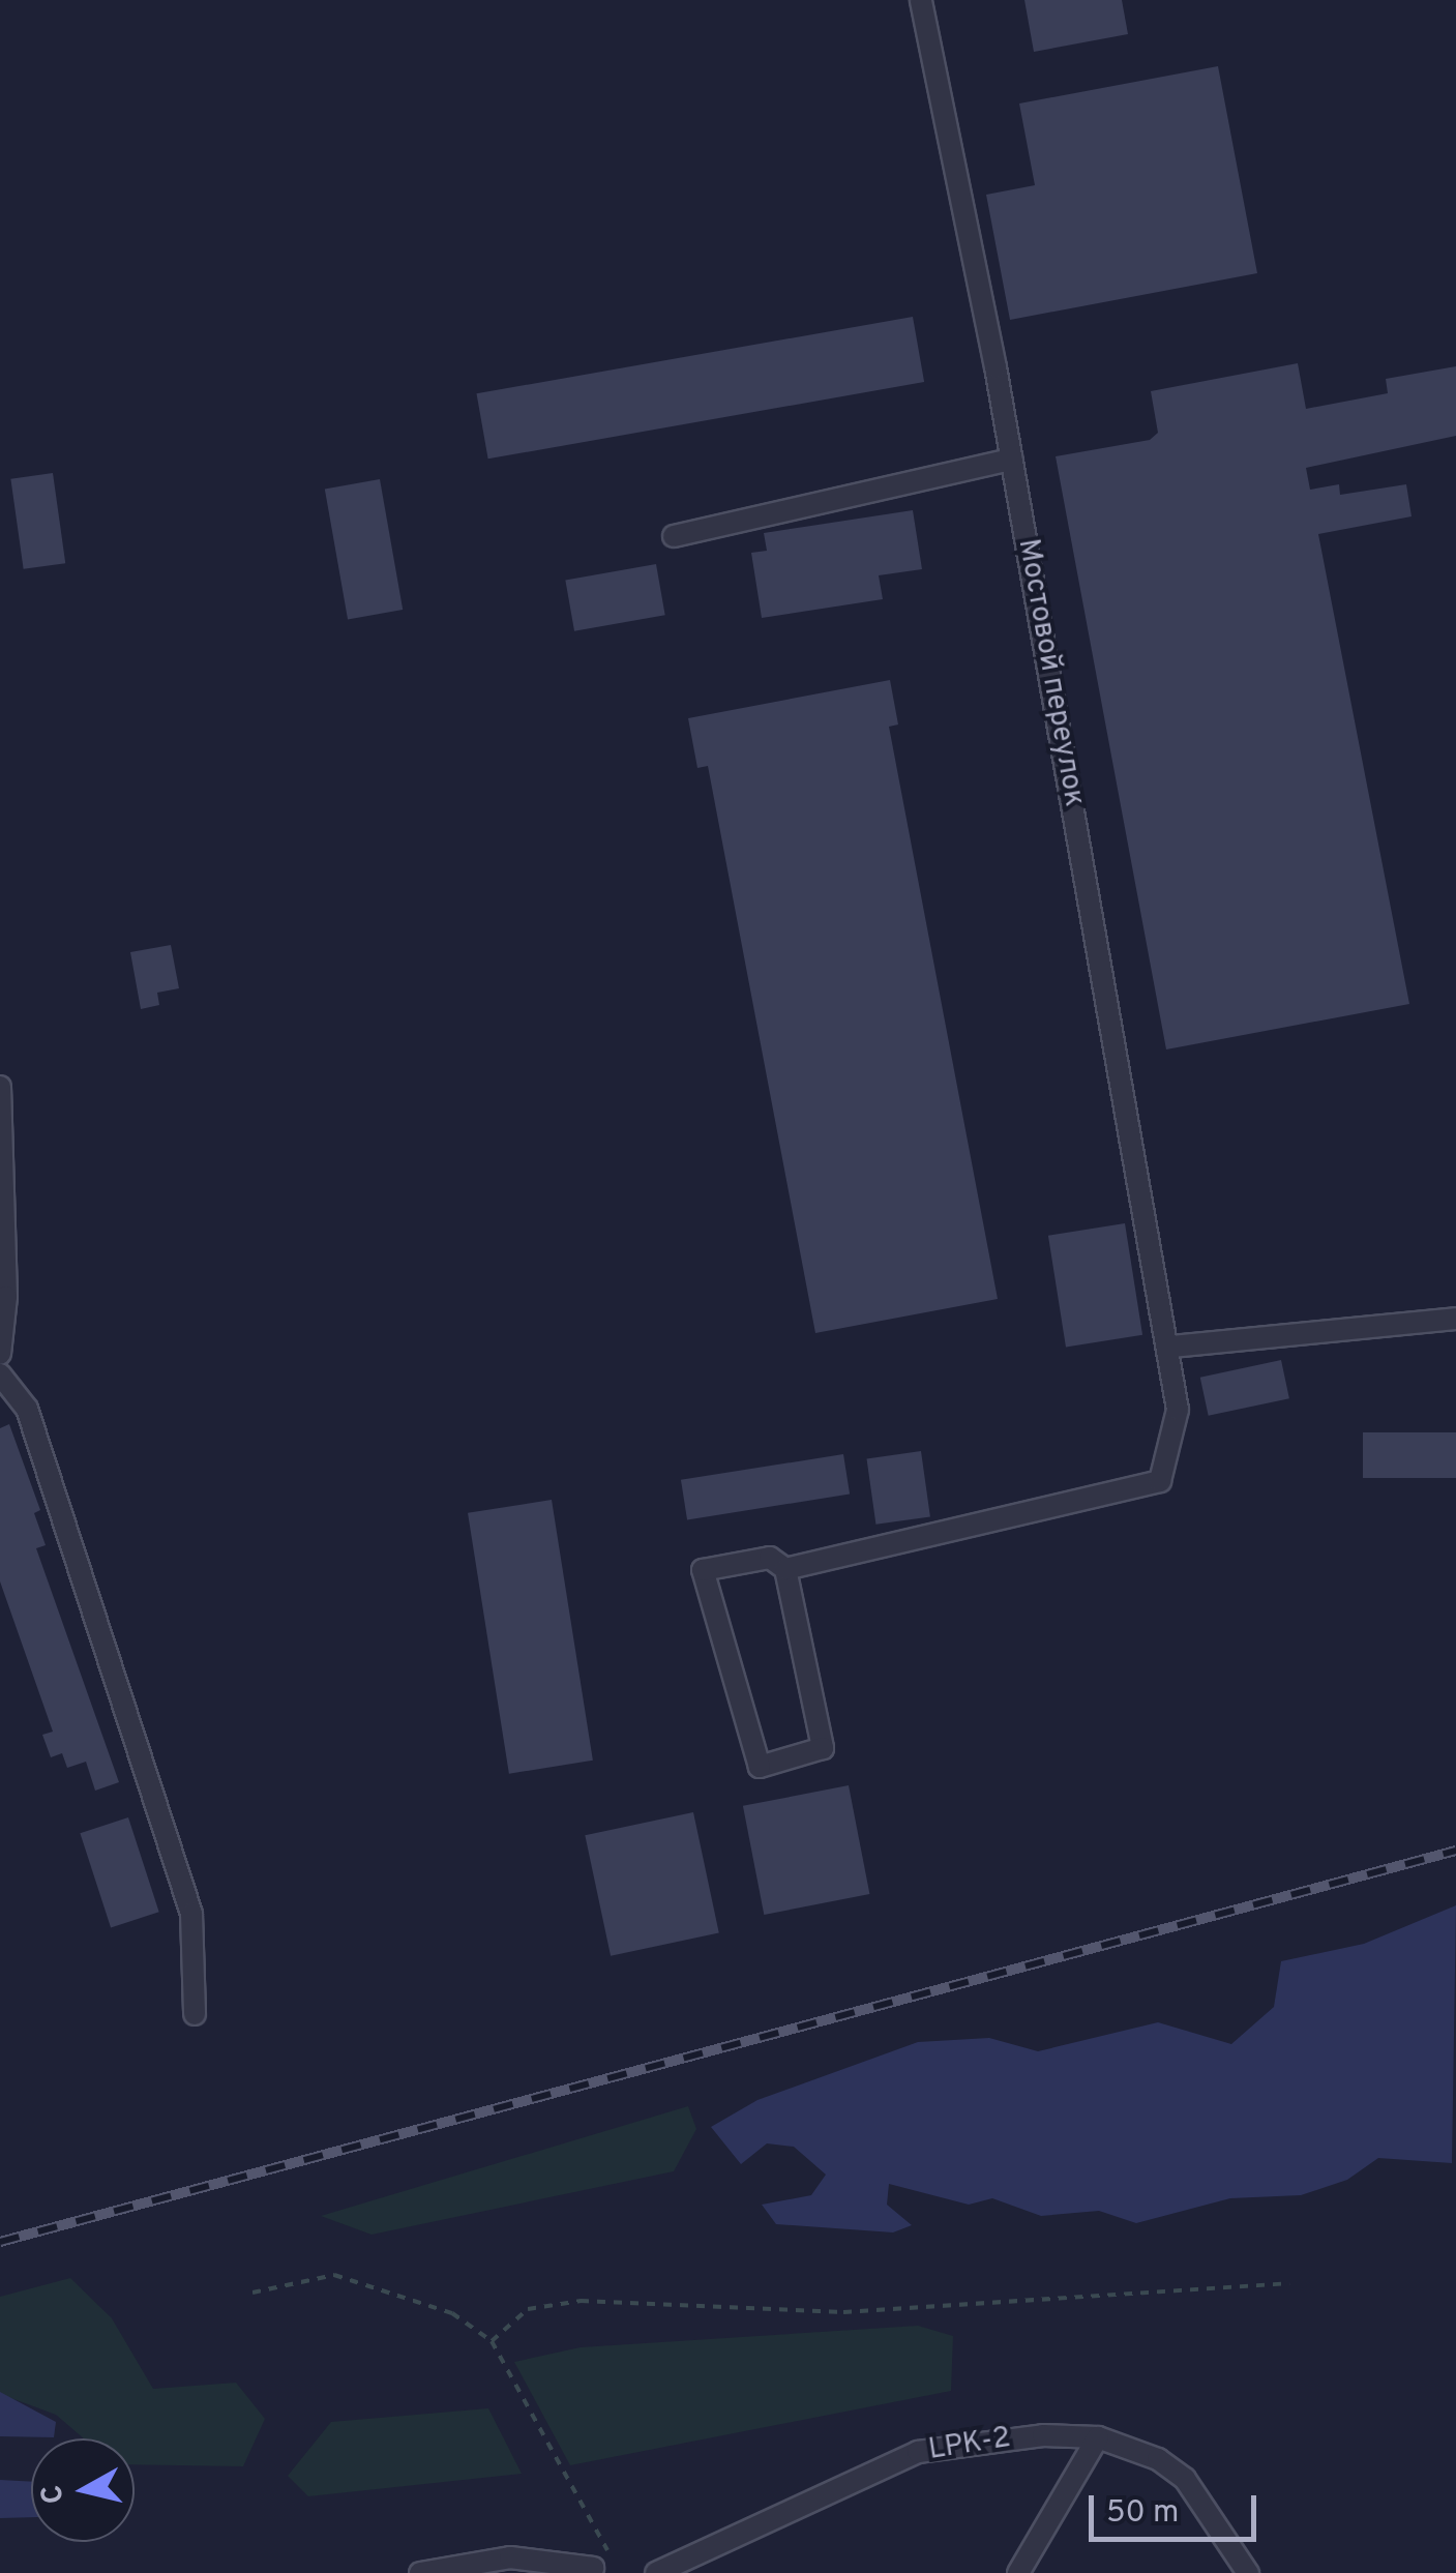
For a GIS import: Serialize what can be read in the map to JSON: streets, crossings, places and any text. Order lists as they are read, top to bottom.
{
  "streets": {
    "street": ["Мостовой переулок", "LPK-2"]
  },
  "scale_bar": "50 m",
  "north": "left"
}
